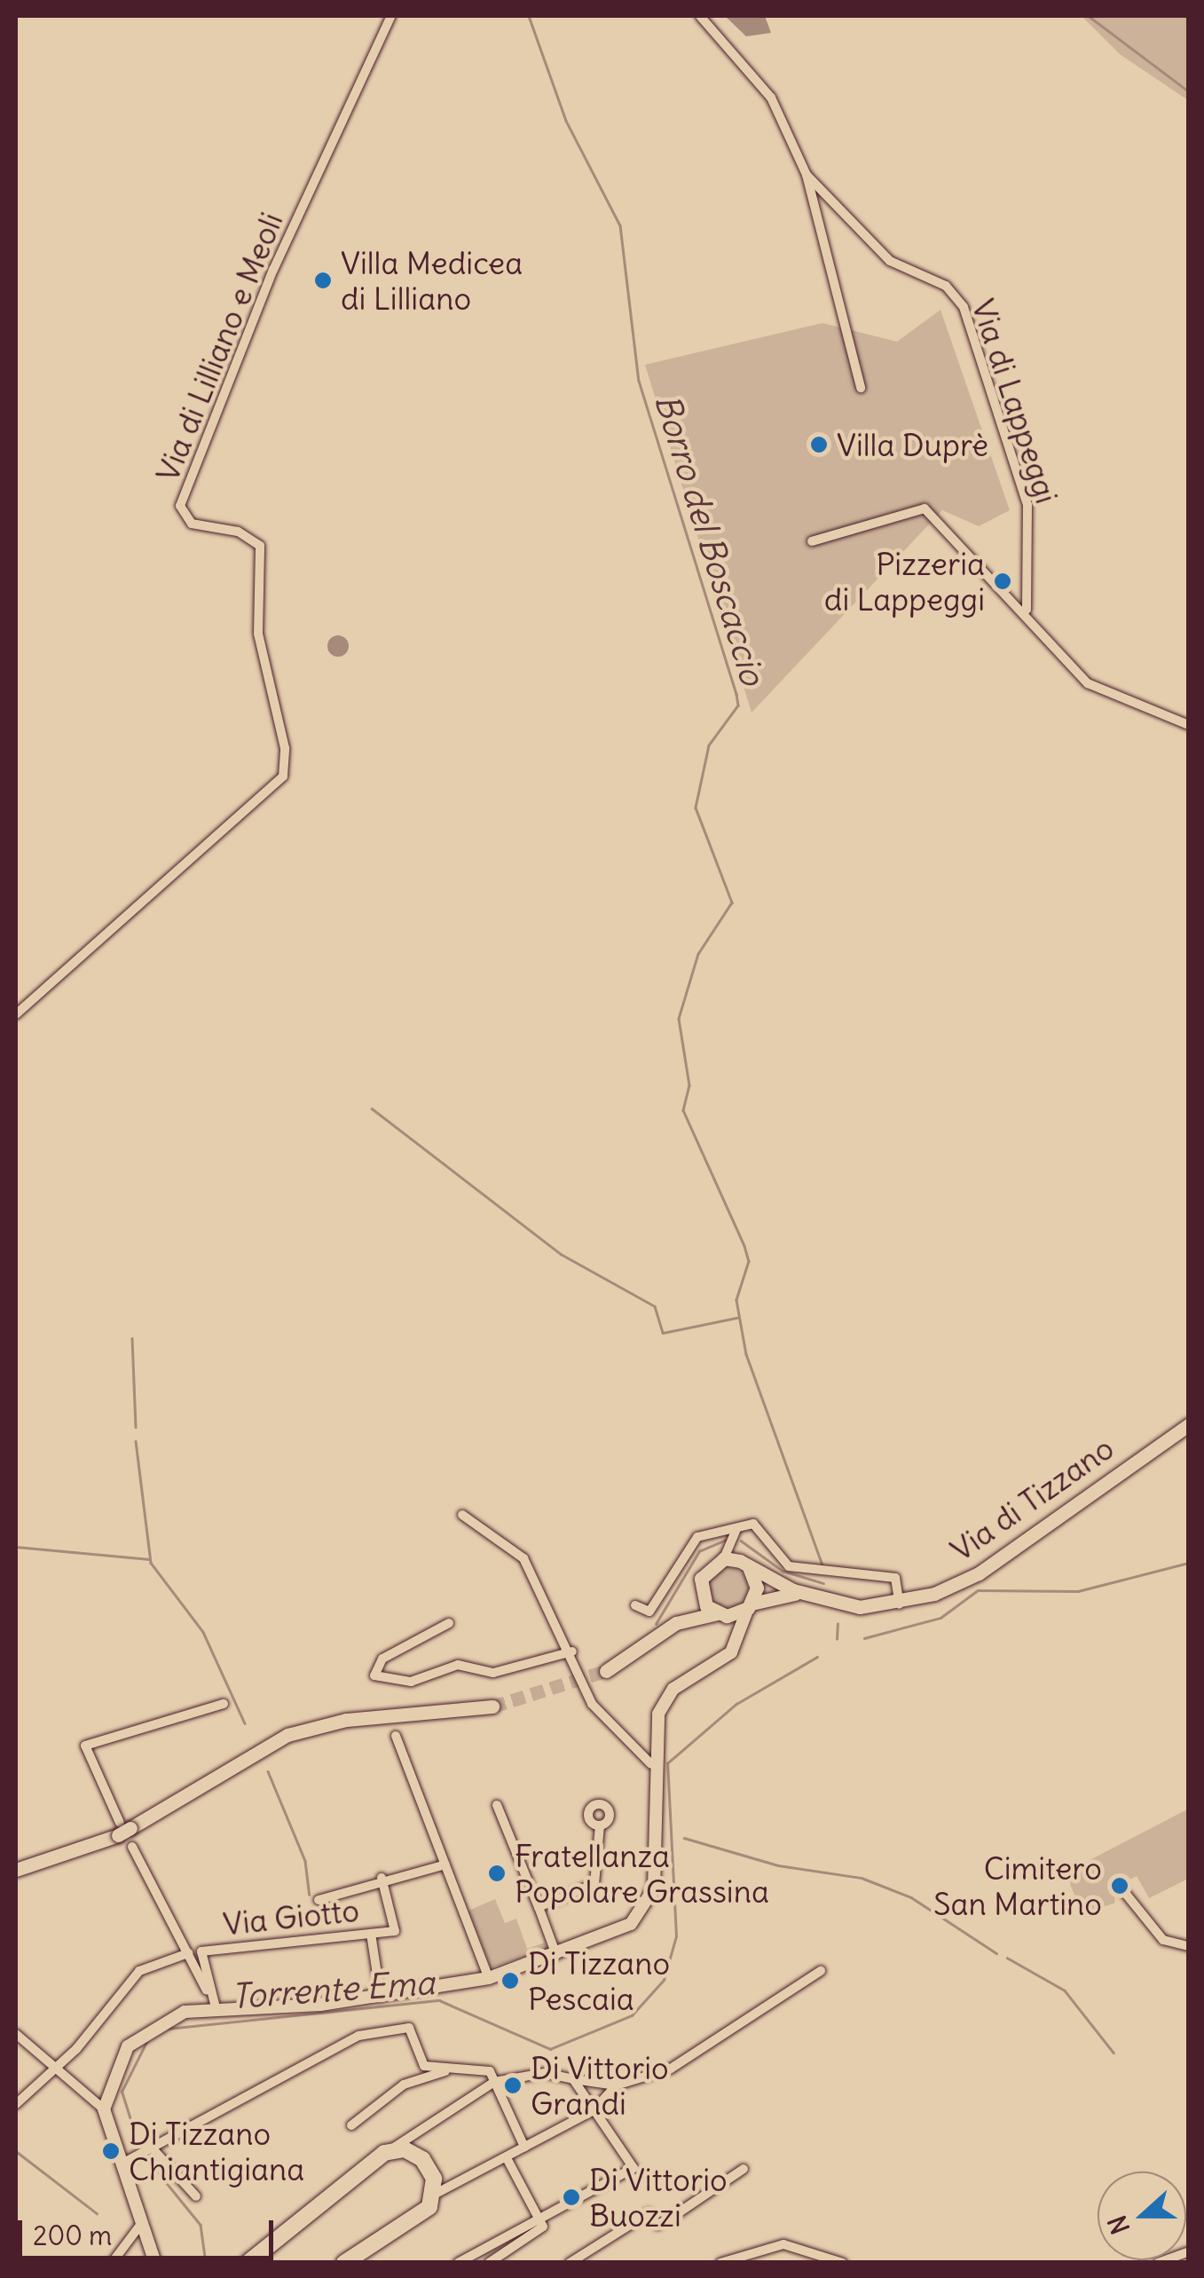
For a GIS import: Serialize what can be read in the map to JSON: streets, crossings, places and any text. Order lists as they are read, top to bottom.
{
  "streets": {
    "main road": ["Via di Tizzano"],
    "street": ["Via di Lilliano e Meoli", "Via di Lappeggi", "Via Giotto"]
  },
  "water": ["Borro del Boscaccio", "Torrente Ema"],
  "places": [
    "Villa Medicea di Lilliano",
    "Villa Duprè",
    "Pizzeria di Lappeggi",
    "Fratellanza Popolare Grassina",
    "Cimitero San Martino",
    "Di Tizzano Pescaia",
    "Di Vittorio Grandi",
    "Di Tizzano Chiantigiana",
    "Di Vittorio Buozzi"
  ],
  "scale_bar": "200 m",
  "north": "left"
}
